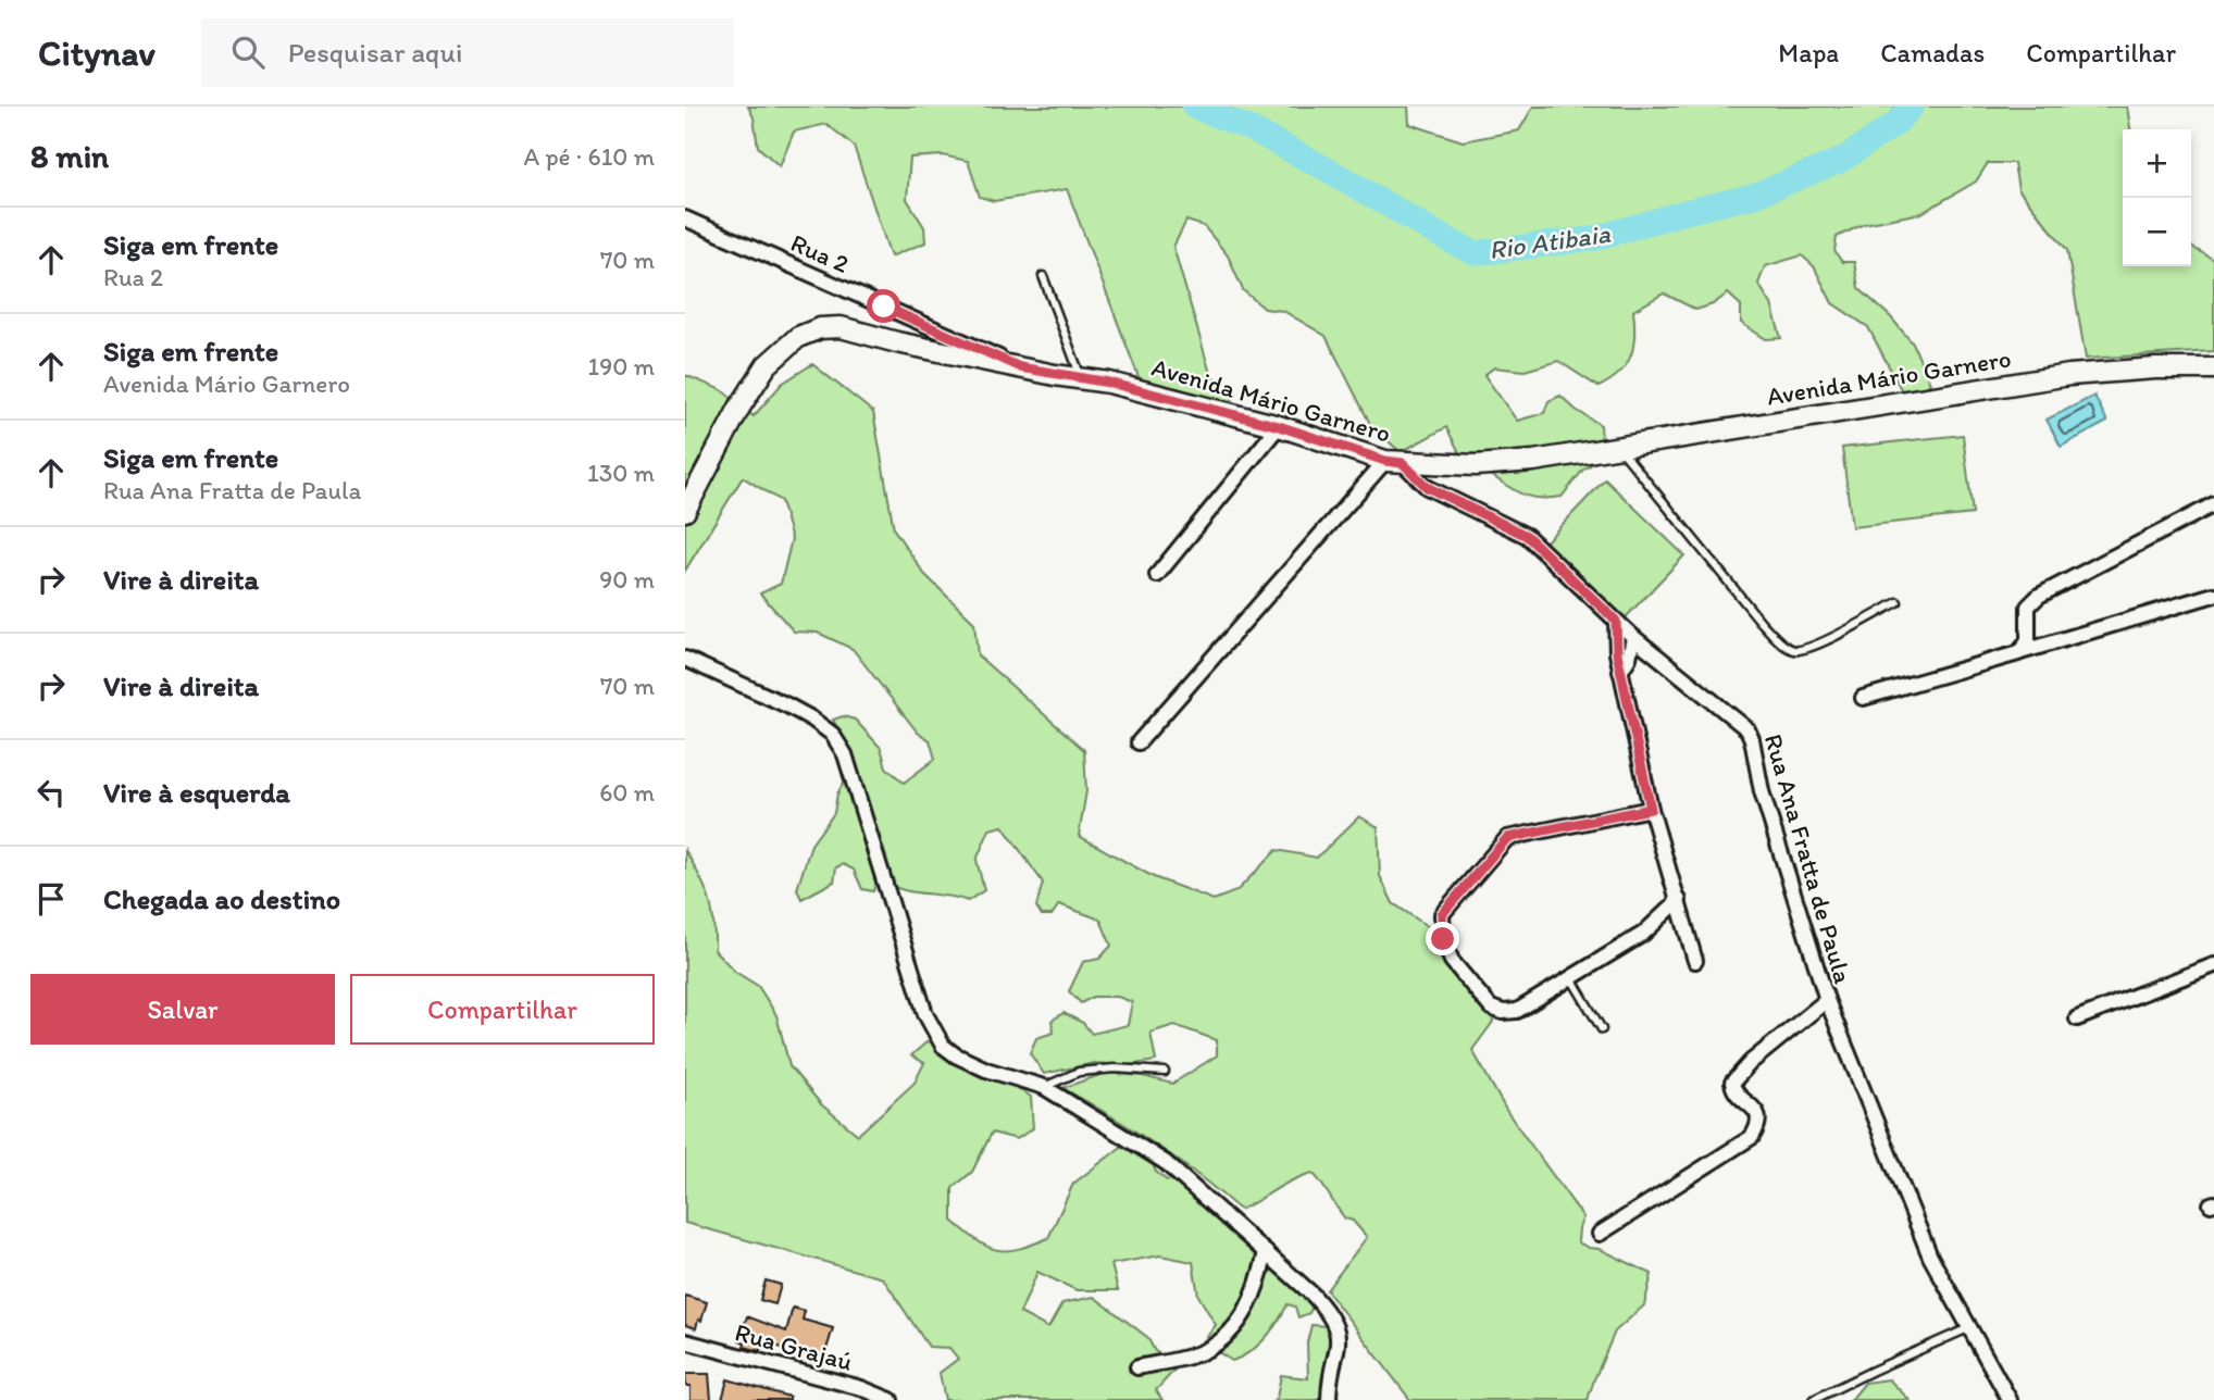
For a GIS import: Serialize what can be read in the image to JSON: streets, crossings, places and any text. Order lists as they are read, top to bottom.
{
  "streets": {
    "main road": ["Avenida Mário Garnero"],
    "street": ["Rua 2", "Rua Ana Fratta de Paula", "Rua Grajaú"]
  },
  "crossings": [
    ["Rua 2", "Avenida Mário Garnero"],
    ["Avenida Mário Garnero", "Rua Ana Fratta de Paula"]
  ],
  "water": ["Rio Atibaia"],
  "page": {
    "header": "Citynav",
    "search": "Pesquisar aqui",
    "nav": ["Mapa", "Camadas", "Compartilhar"],
    "heading": ["8 min", "A pé · 610 m"],
    "map_buttons": ["+", "−"],
    "list": [
      ["Siga em frente", "Rua 2", "70 m"],
      ["Siga em frente", "Avenida Mário Garnero", "190 m"],
      ["Siga em frente", "Rua Ana Fratta de Paula", "130 m"],
      ["Vire à direita", "90 m"],
      ["Vire à direita", "70 m"],
      ["Vire à esquerda", "60 m"],
      "Chegada ao destino"
    ],
    "buttons": ["Salvar", "Compartilhar"]
  }
}
